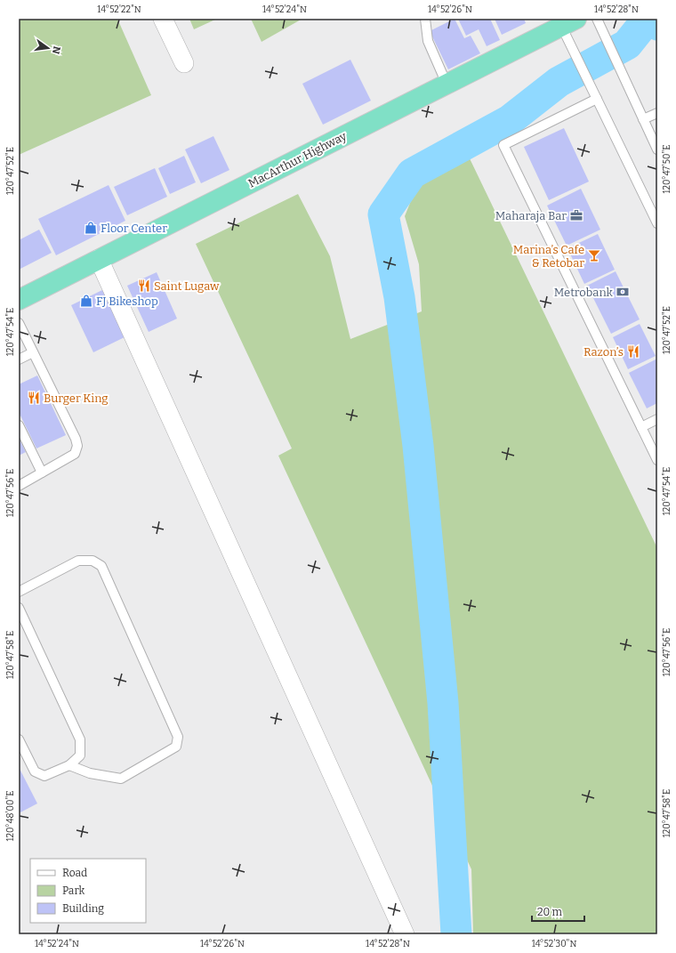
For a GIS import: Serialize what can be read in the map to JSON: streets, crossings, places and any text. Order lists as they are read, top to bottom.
{
  "streets": {
    "highway": ["MacArthur Highway"]
  },
  "places": {
    "office": ["Maharaja Bar"],
    "shop": ["Floor Center", "FJ Bikeshop"],
    "bar": ["Marina’s Cafe & Retobar"],
    "restaurant": ["Saint Lugaw", "Razon’s", "Burger King"],
    "bank": ["Metrobank"]
  },
  "legend": ["Road", "Park", "Building"],
  "scale_bar": "20 m",
  "north": "right",
  "coordinates": [
    "14°52'22\"N",
    "14°52'24\"N",
    "14°52'26\"N",
    "14°52'28\"N",
    "120°47'50\"E",
    "120°47'52\"E",
    "120°47'54\"E",
    "120°47'56\"E",
    "120°47'58\"E",
    "120°48'00\"E",
    "14°52'30\"N"
  ]
}
